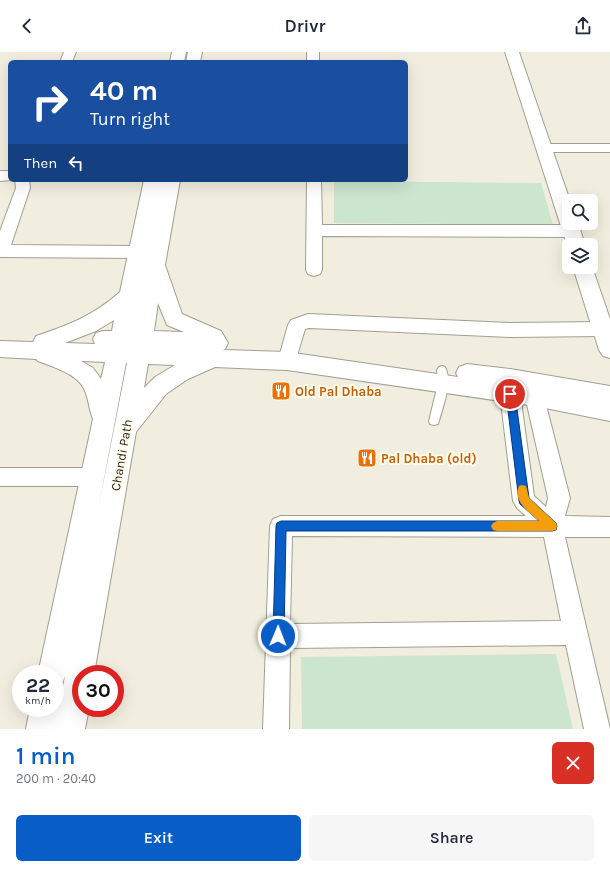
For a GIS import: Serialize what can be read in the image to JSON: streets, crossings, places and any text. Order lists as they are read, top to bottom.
{
  "streets": {
    "main road": ["Chandi Path"]
  },
  "places": {
    "restaurant": ["Old Pal Dhaba", "Pal Dhaba (old)"]
  },
  "page": {
    "header": "Drivr",
    "turn": ["40 m", "Turn right"],
    "then": "Then",
    "speed": "22 km/h",
    "limit": "30",
    "heading": ["1 min", "200 m · 20:40"],
    "buttons": ["Exit", "Share"]
  }
}
